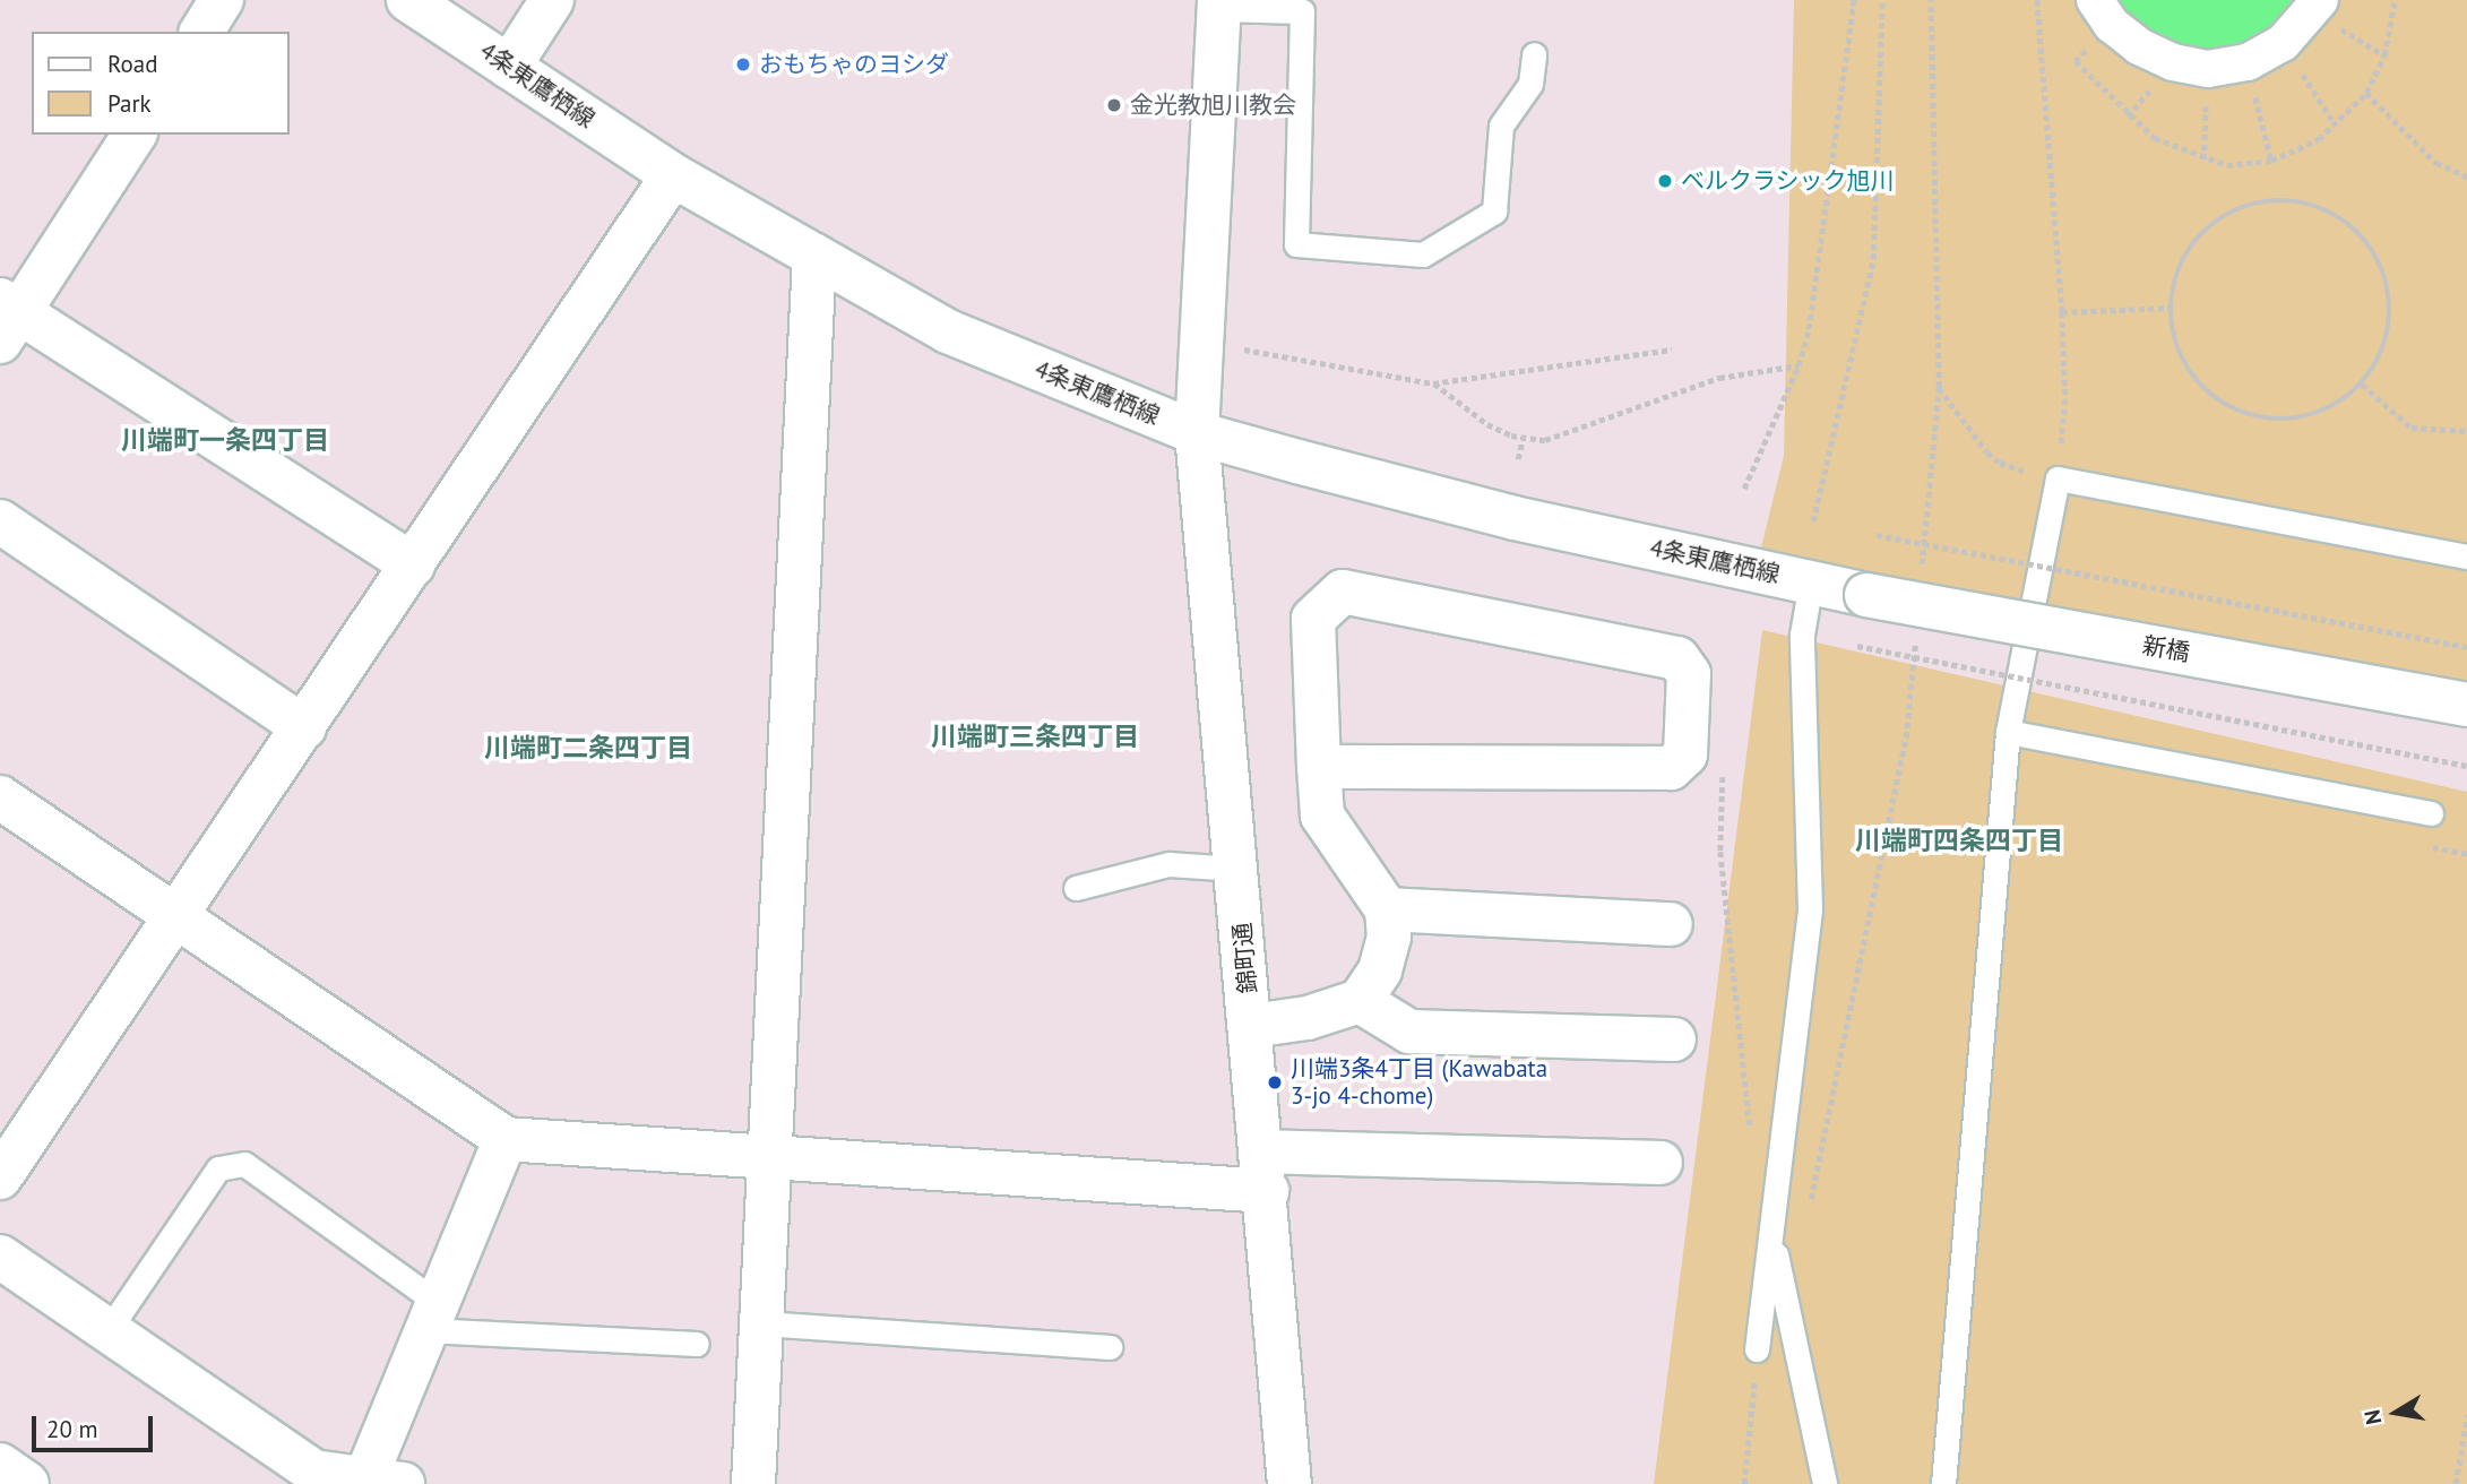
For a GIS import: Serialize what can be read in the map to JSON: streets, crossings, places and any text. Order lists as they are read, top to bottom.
{
  "streets": {
    "street": ["4条東鷹栖線", "新橋", "錦町通"]
  },
  "crossings": [
    ["4条東鷹栖線", "新橋"],
    ["4条東鷹栖線", "錦町通"]
  ],
  "districts": [
    "川端町一条四丁目",
    "川端町三条四丁目",
    "川端町二条四丁目",
    "川端町四条四丁目"
  ],
  "places": [
    "おもちゃのヨシダ",
    "金光教旭川教会",
    "ベルクラシック旭川",
    "川端3条4丁目 (Kawabata 3-jo 4-chome)"
  ],
  "legend": ["Road", "Park"],
  "scale_bar": "20 m",
  "north": "left"
}
